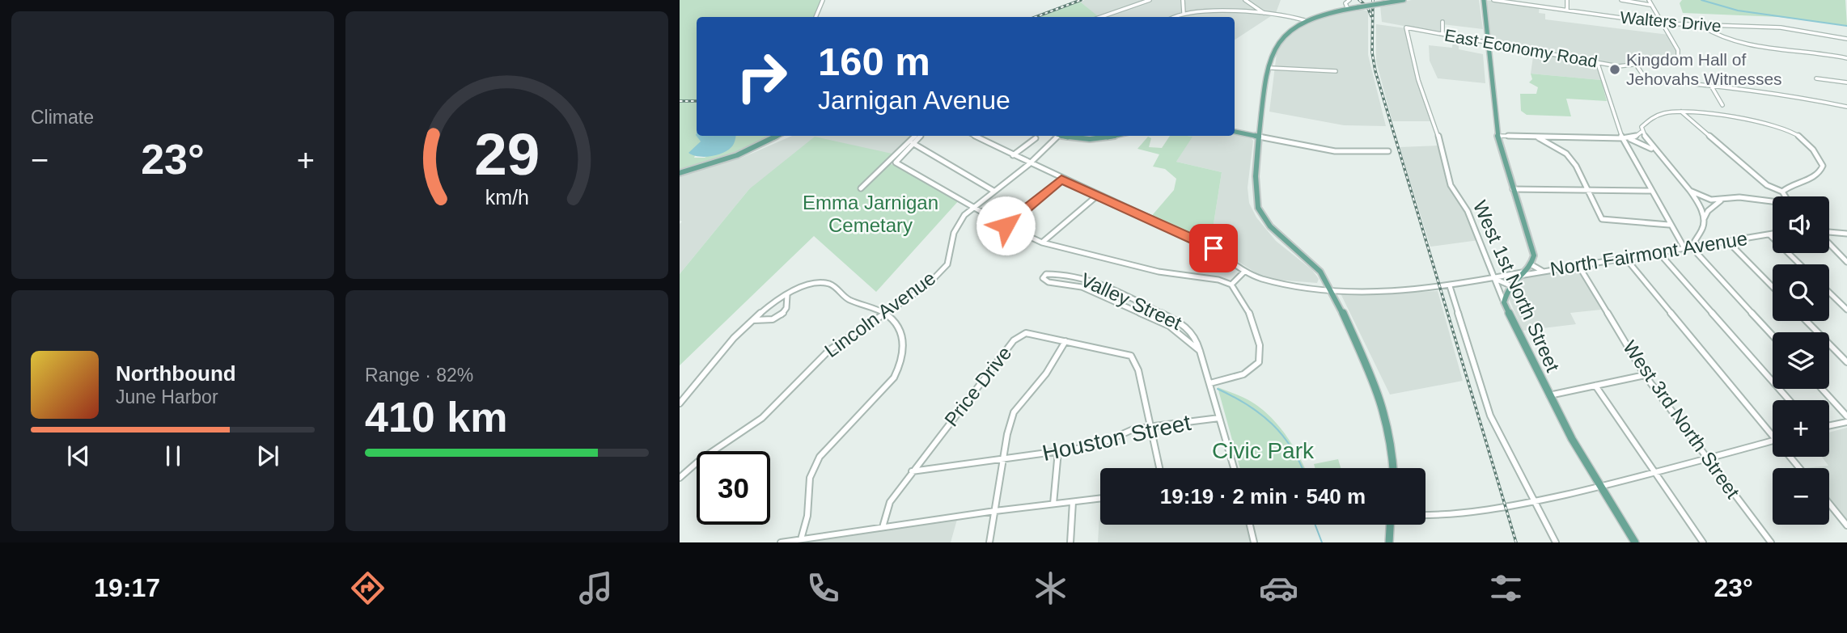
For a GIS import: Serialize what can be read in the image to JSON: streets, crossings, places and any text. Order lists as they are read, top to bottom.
{
  "streets": {
    "main road": ["West 1st North Street"],
    "street": [
      "Walters Drive",
      "East Economy Road",
      "North Fairmont Avenue",
      "Valley Street",
      "Lincoln Avenue",
      "Price Drive",
      "West 3rd North Street",
      "Houston Street"
    ]
  },
  "crossings": [
    ["East Economy Road", "West 1st North Street"],
    ["North Fairmont Avenue", "West 3rd North Street"],
    ["Price Drive", "Houston Street"]
  ],
  "parks": ["Emma Jarnigan Cemetary", "Civic Park"],
  "places": ["Kingdom Hall of Jehovahs Witnesses"],
  "page": {
    "tile": [
      "Climate",
      ["Range · 82%", "410 km"]
    ],
    "turn": ["160 m", "Jarnigan Avenue"],
    "heat": ["−", "23°", "+"],
    "map_buttons": ["+", "−"],
    "song": ["Northbound", "June Harbor"],
    "limit": "30",
    "trip": "19:19 · 2 min · 540 m",
    "tabs": ["19:17", "23°"],
    "gauge": ["29", "km/h"]
  }
}
